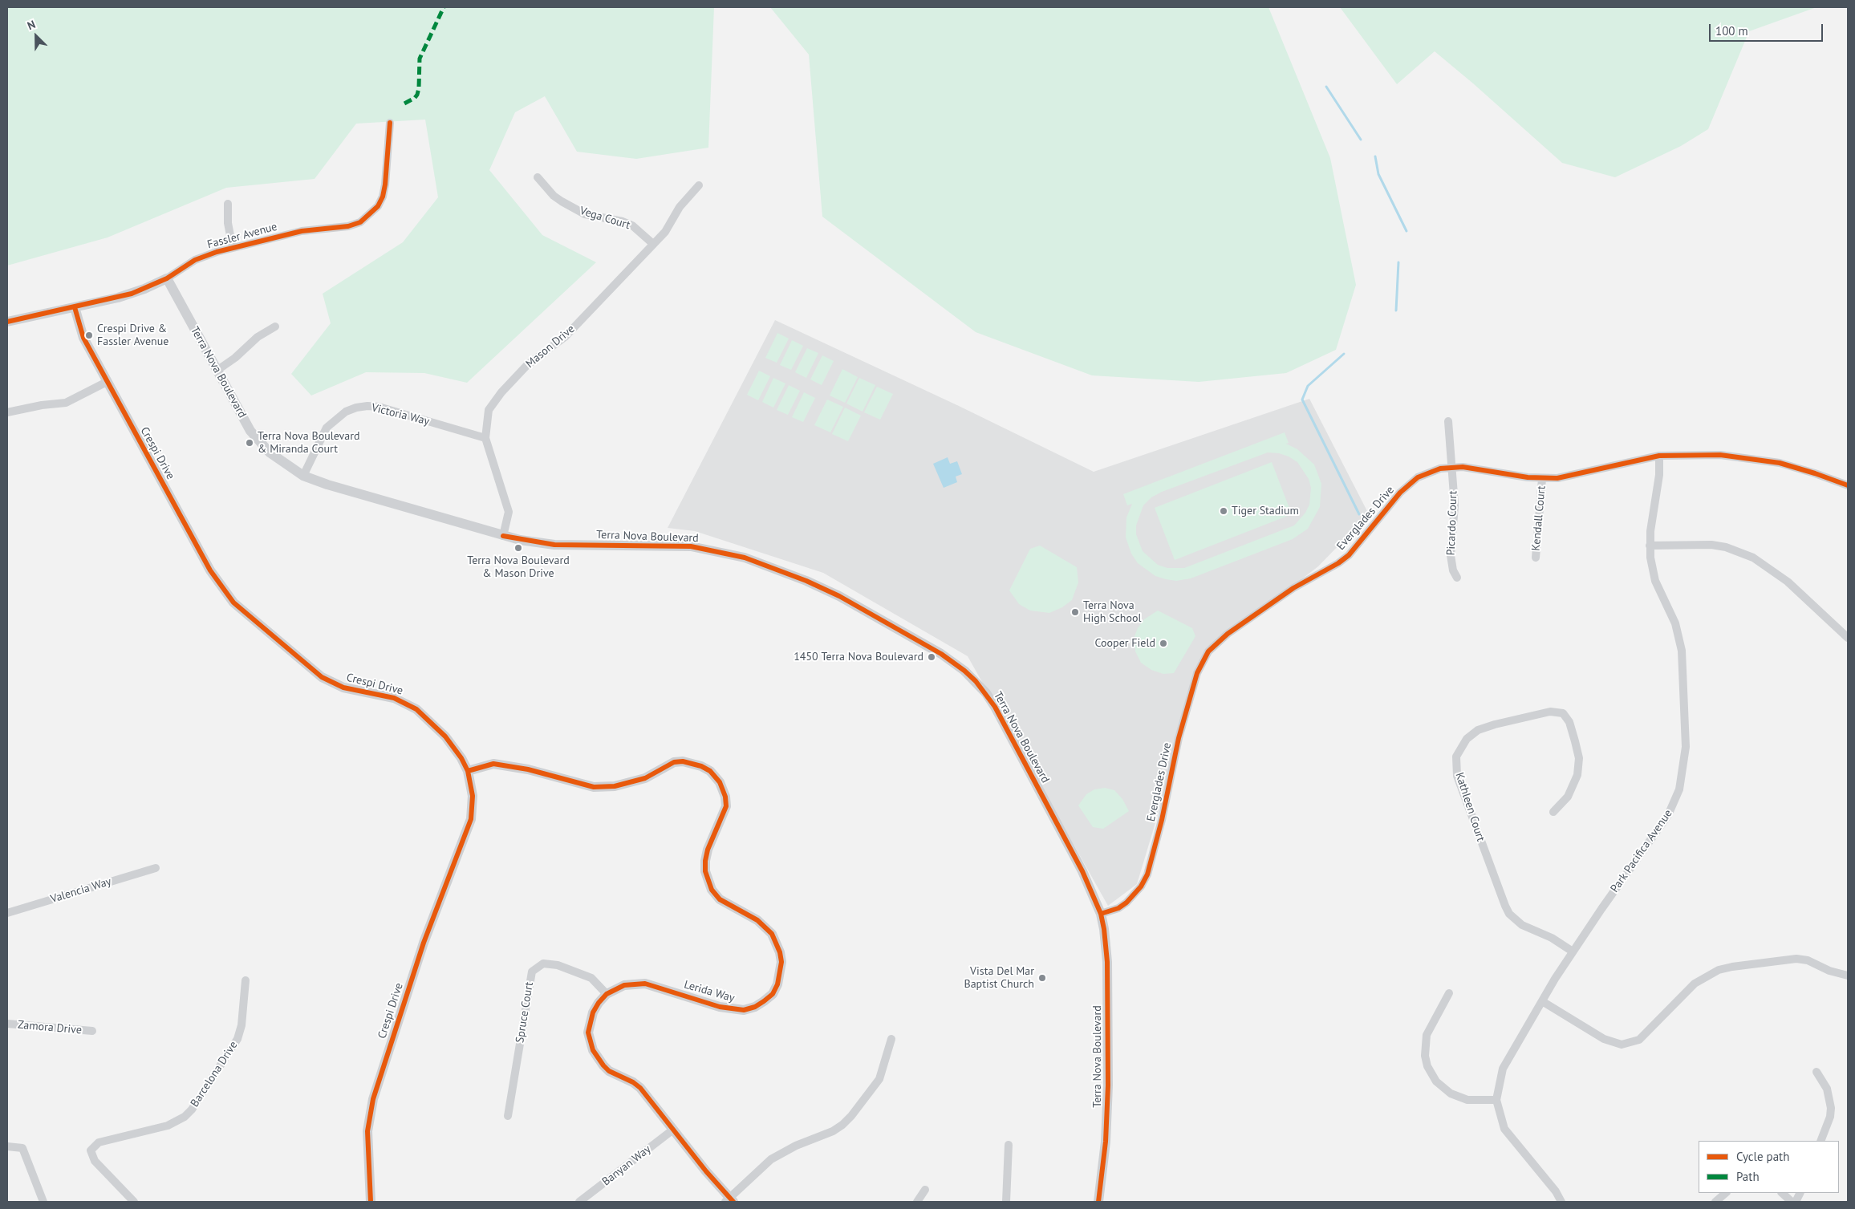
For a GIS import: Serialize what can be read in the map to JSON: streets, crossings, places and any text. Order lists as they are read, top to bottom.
{
  "streets": {
    "street": [
      "Vega Court",
      "Fassler Avenue",
      "Mason Drive",
      "Terra Nova Boulevard",
      "Victoria Way",
      "Crespi Drive",
      "Everglades Drive",
      "Kendall Court",
      "Picardo Court",
      "Kathleen Court",
      "Park Pacifica Avenue",
      "Valencia Way",
      "Lerida Way",
      "Spruce Court",
      "Zamora Drive",
      "Barcelona Drive",
      "Banyan Way"
    ]
  },
  "crossings": [
    ["Vega Court", "Mason Drive"],
    ["Fassler Avenue", "Terra Nova Boulevard"],
    ["Fassler Avenue", "Crespi Drive"],
    ["Mason Drive", "Terra Nova Boulevard"],
    ["Mason Drive", "Victoria Way"],
    ["Terra Nova Boulevard", "Victoria Way"],
    ["Terra Nova Boulevard", "Everglades Drive"],
    ["Crespi Drive", "Lerida Way"],
    ["Everglades Drive", "Kendall Court"],
    ["Everglades Drive", "Picardo Court"],
    ["Everglades Drive", "Park Pacifica Avenue"],
    ["Kathleen Court", "Park Pacifica Avenue"],
    ["Lerida Way", "Spruce Court"],
    ["Lerida Way", "Banyan Way"]
  ],
  "places": [
    "Crespi Drive & Fassler Avenue",
    "Terra Nova Boulevard & Miranda Court",
    "Tiger Stadium",
    "Terra Nova Boulevard & Mason Drive",
    "Terra Nova High School",
    "Cooper Field",
    "1450 Terra Nova Boulevard",
    "Vista Del Mar Baptist Church"
  ],
  "legend": ["Cycle path", "Path"],
  "scale_bar": "100 m",
  "north": "top left"
}
